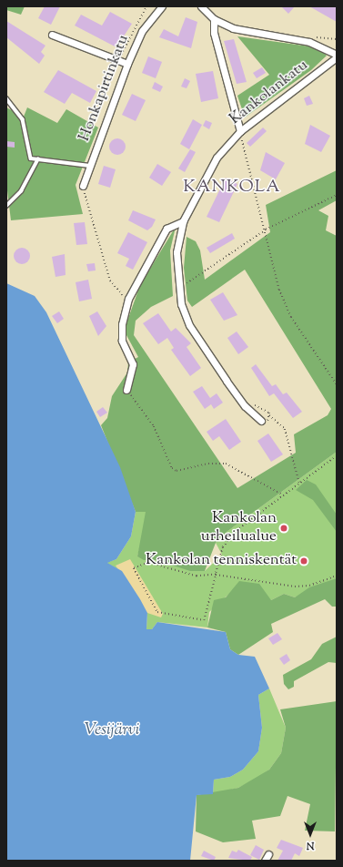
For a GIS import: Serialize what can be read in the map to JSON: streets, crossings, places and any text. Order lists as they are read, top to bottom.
{
  "streets": {
    "street": ["Honkapirtinkatu", "Kankolankatu"]
  },
  "districts": ["KANKOLA"],
  "water": ["Vesijärvi"],
  "places": ["Kankolan urheilualue", "Kankolan tenniskentät"],
  "north": "bottom"
}
